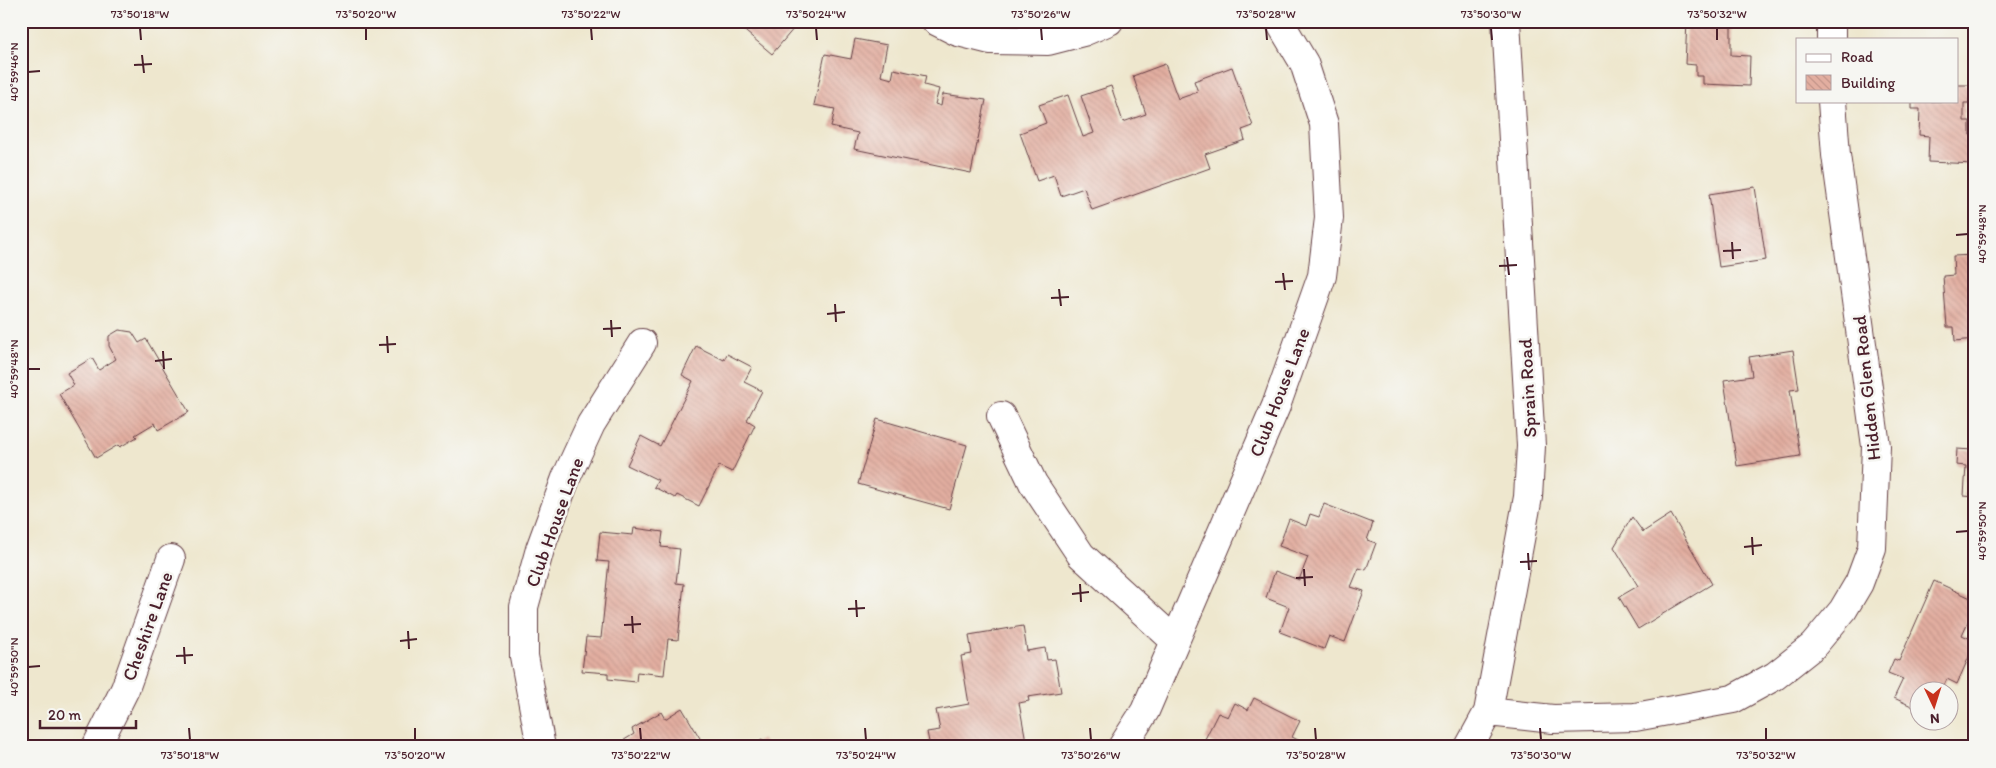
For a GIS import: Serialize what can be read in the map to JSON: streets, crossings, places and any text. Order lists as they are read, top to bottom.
{
  "streets": {
    "street": [
      "Sprain Road",
      "Hidden Glen Road",
      "Club House Lane",
      "Cheshire Lane"
    ]
  },
  "crossings": [
    ["Sprain Road", "Hidden Glen Road"]
  ],
  "legend": ["Road", "Building"],
  "scale_bar": "20 m",
  "north": "bottom",
  "coordinates": [
    "73°50'18\"W",
    "73°50'20\"W",
    "73°50'22\"W",
    "73°50'24\"W",
    "73°50'26\"W",
    "73°50'28\"W",
    "73°50'30\"W",
    "73°50'32\"W",
    "40°59'46\"N",
    "40°59'48\"N",
    "40°59'50\"N"
  ]
}
